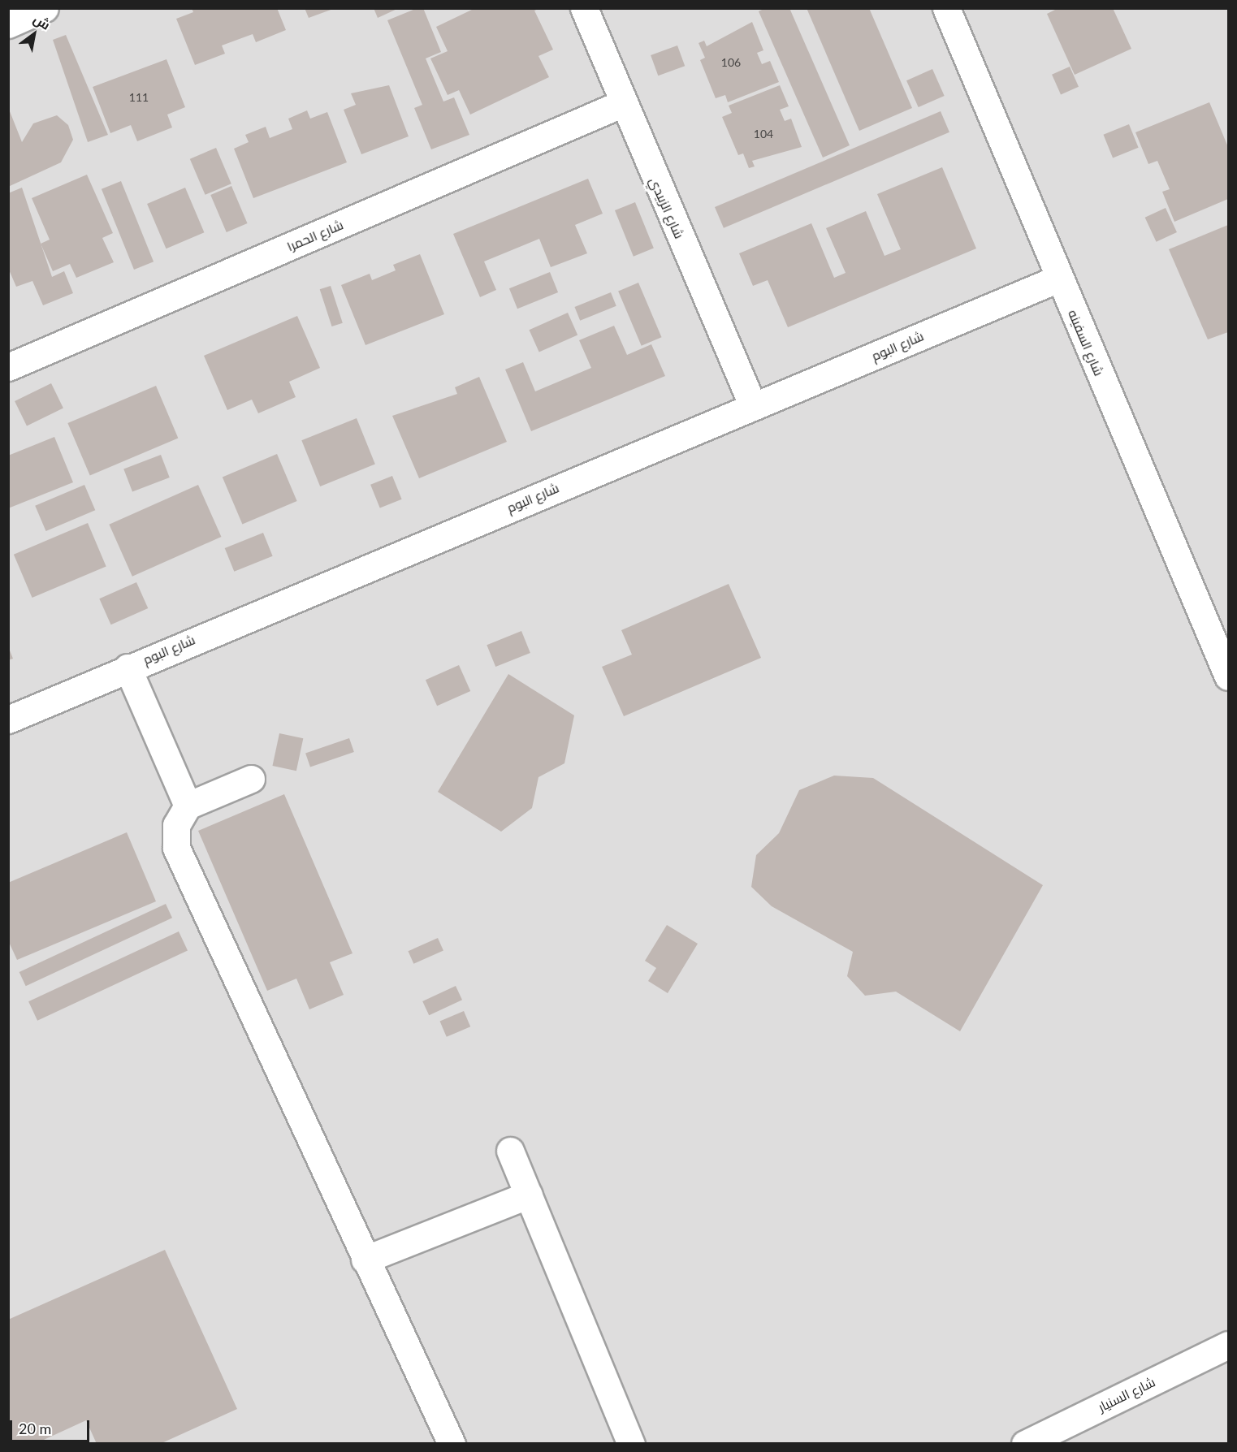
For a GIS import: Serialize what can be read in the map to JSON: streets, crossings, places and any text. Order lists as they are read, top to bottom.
{
  "streets": {
    "street": [
      "شارع الزبيدي",
      "شارع الحمرا",
      "شارع السفينه",
      "شارع البوم",
      "شارع السنيار"
    ]
  },
  "crossings": [
    ["شارع الزبيدي", "شارع الحمرا"],
    ["شارع الزبيدي", "شارع البوم"],
    ["شارع السفينه", "شارع البوم"]
  ],
  "house_numbers": ["106", "111", "104"],
  "scale_bar": "20 m",
  "north": "top right"
}
